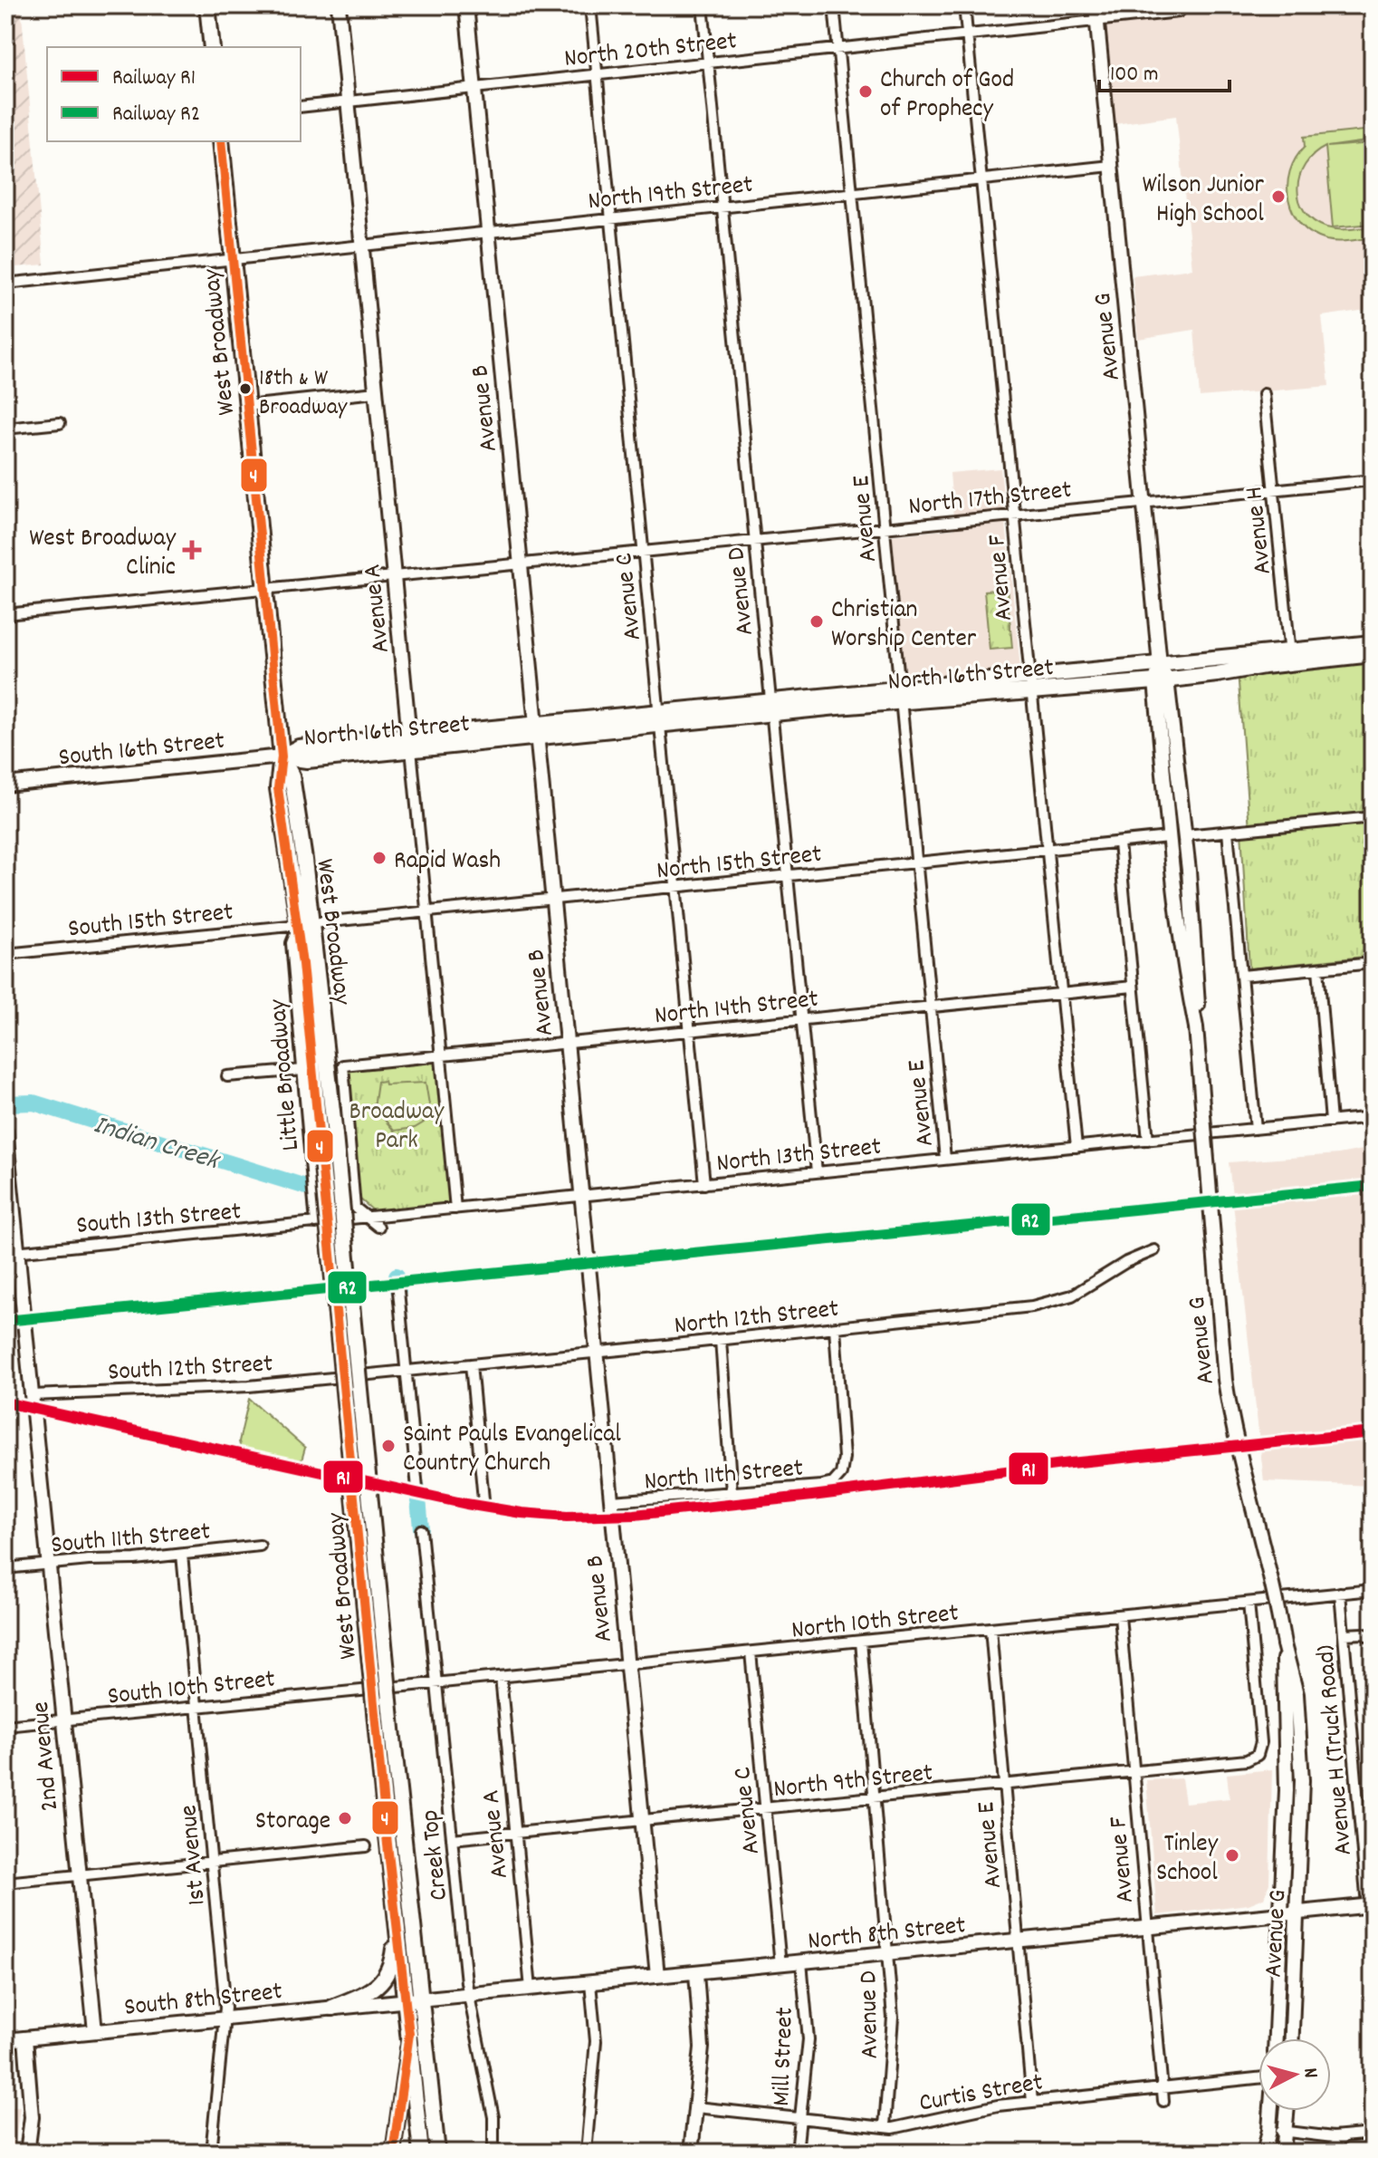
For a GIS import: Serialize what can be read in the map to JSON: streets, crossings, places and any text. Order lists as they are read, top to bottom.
{
  "streets": {
    "main road": ["West Broadway", "North 16th Street"],
    "street": [
      "North 20th Street",
      "North 19th Street",
      "Avenue G",
      "Avenue B",
      "North 17th Street",
      "Avenue E",
      "Avenue H",
      "Avenue F",
      "Avenue D",
      "Avenue C",
      "Avenue A",
      "South 16th Street",
      "North 15th Street",
      "South 15th Street",
      "North 14th Street",
      "Little Broadway",
      "North 13th Street",
      "South 13th Street",
      "North 12th Street",
      "South 12th Street",
      "North 11th Street",
      "South 11th Street",
      "North 10th Street",
      "South 10th Street",
      "Avenue H (Truck Road)",
      "2nd Avenue",
      "North 9th Street",
      "1st Avenue",
      "Creek Top",
      "North 8th Street",
      "South 8th Street",
      "Mill Street",
      "Curtis Street"
    ]
  },
  "crossings": [
    ["North 20th Street", "Avenue G"],
    ["North 20th Street", "Avenue B"],
    ["North 20th Street", "Avenue E"],
    ["North 20th Street", "Avenue F"],
    ["North 20th Street", "Avenue D"],
    ["North 20th Street", "Avenue C"],
    ["North 20th Street", "Avenue A"],
    ["North 19th Street", "Avenue G"],
    ["North 19th Street", "West Broadway"],
    ["North 19th Street", "Avenue B"],
    ["North 19th Street", "Avenue E"],
    ["North 19th Street", "Avenue F"],
    ["North 19th Street", "Avenue D"],
    ["North 19th Street", "Avenue C"],
    ["North 19th Street", "Avenue A"],
    ["Avenue G", "North 17th Street"],
    ["Avenue G", "North 16th Street"],
    ["Avenue G", "North 15th Street"],
    ["Avenue G", "North 8th Street"],
    ["West Broadway", "North 17th Street"],
    ["West Broadway", "North 16th Street"],
    ["West Broadway", "South 16th Street"],
    ["West Broadway", "North 15th Street"],
    ["West Broadway", "South 15th Street"],
    ["West Broadway", "Little Broadway"],
    ["West Broadway", "North 8th Street"],
    ["West Broadway", "South 8th Street"],
    ["Avenue B", "North 17th Street"],
    ["Avenue B", "North 16th Street"],
    ["Avenue B", "North 15th Street"],
    ["Avenue B", "North 14th Street"],
    ["Avenue B", "North 13th Street"],
    ["Avenue B", "North 12th Street"],
    ["Avenue B", "North 11th Street"],
    ["Avenue B", "North 10th Street"],
    ["Avenue B", "North 9th Street"],
    ["Avenue B", "North 8th Street"],
    ["North 17th Street", "Avenue E"],
    ["North 17th Street", "Avenue H"],
    ["North 17th Street", "Avenue F"],
    ["North 17th Street", "Avenue D"],
    ["North 17th Street", "Avenue C"],
    ["North 17th Street", "Avenue A"],
    ["Avenue E", "North 16th Street"],
    ["Avenue E", "North 15th Street"],
    ["Avenue E", "North 14th Street"],
    ["Avenue E", "North 13th Street"],
    ["Avenue E", "North 10th Street"],
    ["Avenue E", "North 9th Street"],
    ["Avenue E", "North 8th Street"],
    ["Avenue E", "Curtis Street"],
    ["Avenue H", "North 16th Street"],
    ["Avenue F", "North 16th Street"],
    ["Avenue F", "North 15th Street"],
    ["Avenue F", "North 14th Street"],
    ["Avenue F", "North 13th Street"],
    ["Avenue F", "North 10th Street"],
    ["Avenue F", "North 9th Street"],
    ["Avenue F", "North 8th Street"],
    ["Avenue F", "Curtis Street"],
    ["Avenue D", "North 16th Street"],
    ["Avenue D", "North 15th Street"],
    ["Avenue D", "North 14th Street"],
    ["Avenue D", "North 13th Street"],
    ["Avenue D", "North 10th Street"],
    ["Avenue D", "North 9th Street"],
    ["Avenue D", "North 8th Street"],
    ["Avenue D", "Curtis Street"],
    ["Avenue C", "North 16th Street"],
    ["Avenue C", "North 15th Street"],
    ["Avenue C", "North 14th Street"],
    ["Avenue C", "North 13th Street"],
    ["Avenue C", "North 10th Street"],
    ["Avenue C", "North 9th Street"],
    ["Avenue C", "North 8th Street"],
    ["Avenue A", "North 16th Street"],
    ["Avenue A", "North 15th Street"],
    ["Avenue A", "North 14th Street"],
    ["Avenue A", "North 13th Street"],
    ["Avenue A", "North 10th Street"],
    ["Avenue A", "North 9th Street"],
    ["Avenue A", "North 8th Street"],
    ["North 16th Street", "South 16th Street"],
    ["North 15th Street", "South 15th Street"],
    ["North 15th Street", "Little Broadway"],
    ["South 15th Street", "Little Broadway"],
    ["North 14th Street", "North 13th Street"],
    ["Little Broadway", "North 13th Street"],
    ["Little Broadway", "South 13th Street"],
    ["North 13th Street", "South 13th Street"],
    ["South 13th Street", "2nd Avenue"],
    ["North 12th Street", "South 12th Street"],
    ["North 12th Street", "North 11th Street"],
    ["South 12th Street", "2nd Avenue"],
    ["South 11th Street", "2nd Avenue"],
    ["South 11th Street", "1st Avenue"],
    ["North 10th Street", "South 10th Street"],
    ["North 10th Street", "Avenue H (Truck Road)"],
    ["North 10th Street", "North 9th Street"],
    ["North 10th Street", "Creek Top"],
    ["South 10th Street", "2nd Avenue"],
    ["South 10th Street", "1st Avenue"],
    ["Avenue H (Truck Road)", "North 8th Street"],
    ["2nd Avenue", "South 8th Street"],
    ["North 9th Street", "Creek Top"],
    ["1st Avenue", "South 8th Street"],
    ["Creek Top", "North 8th Street"],
    ["North 8th Street", "South 8th Street"],
    ["North 8th Street", "Mill Street"],
    ["Mill Street", "Curtis Street"]
  ],
  "water": ["Indian Creek"],
  "parks": ["Broadway Park"],
  "places": {
    "other": [
      "Church of God of Prophecy",
      "Wilson Junior High School",
      "18th & W Broadway",
      "Christian Worship Center",
      "Rapid Wash",
      "Saint Pauls Evangelical Country Church",
      "Storage",
      "Tinley School"
    ],
    "health": ["West Broadway Clinic"]
  },
  "lines": ["transit line 4", "rail line R2", "rail line R1"],
  "legend": ["Railway R1", "Railway R2"],
  "scale_bar": "100 m",
  "north": "right"
}
